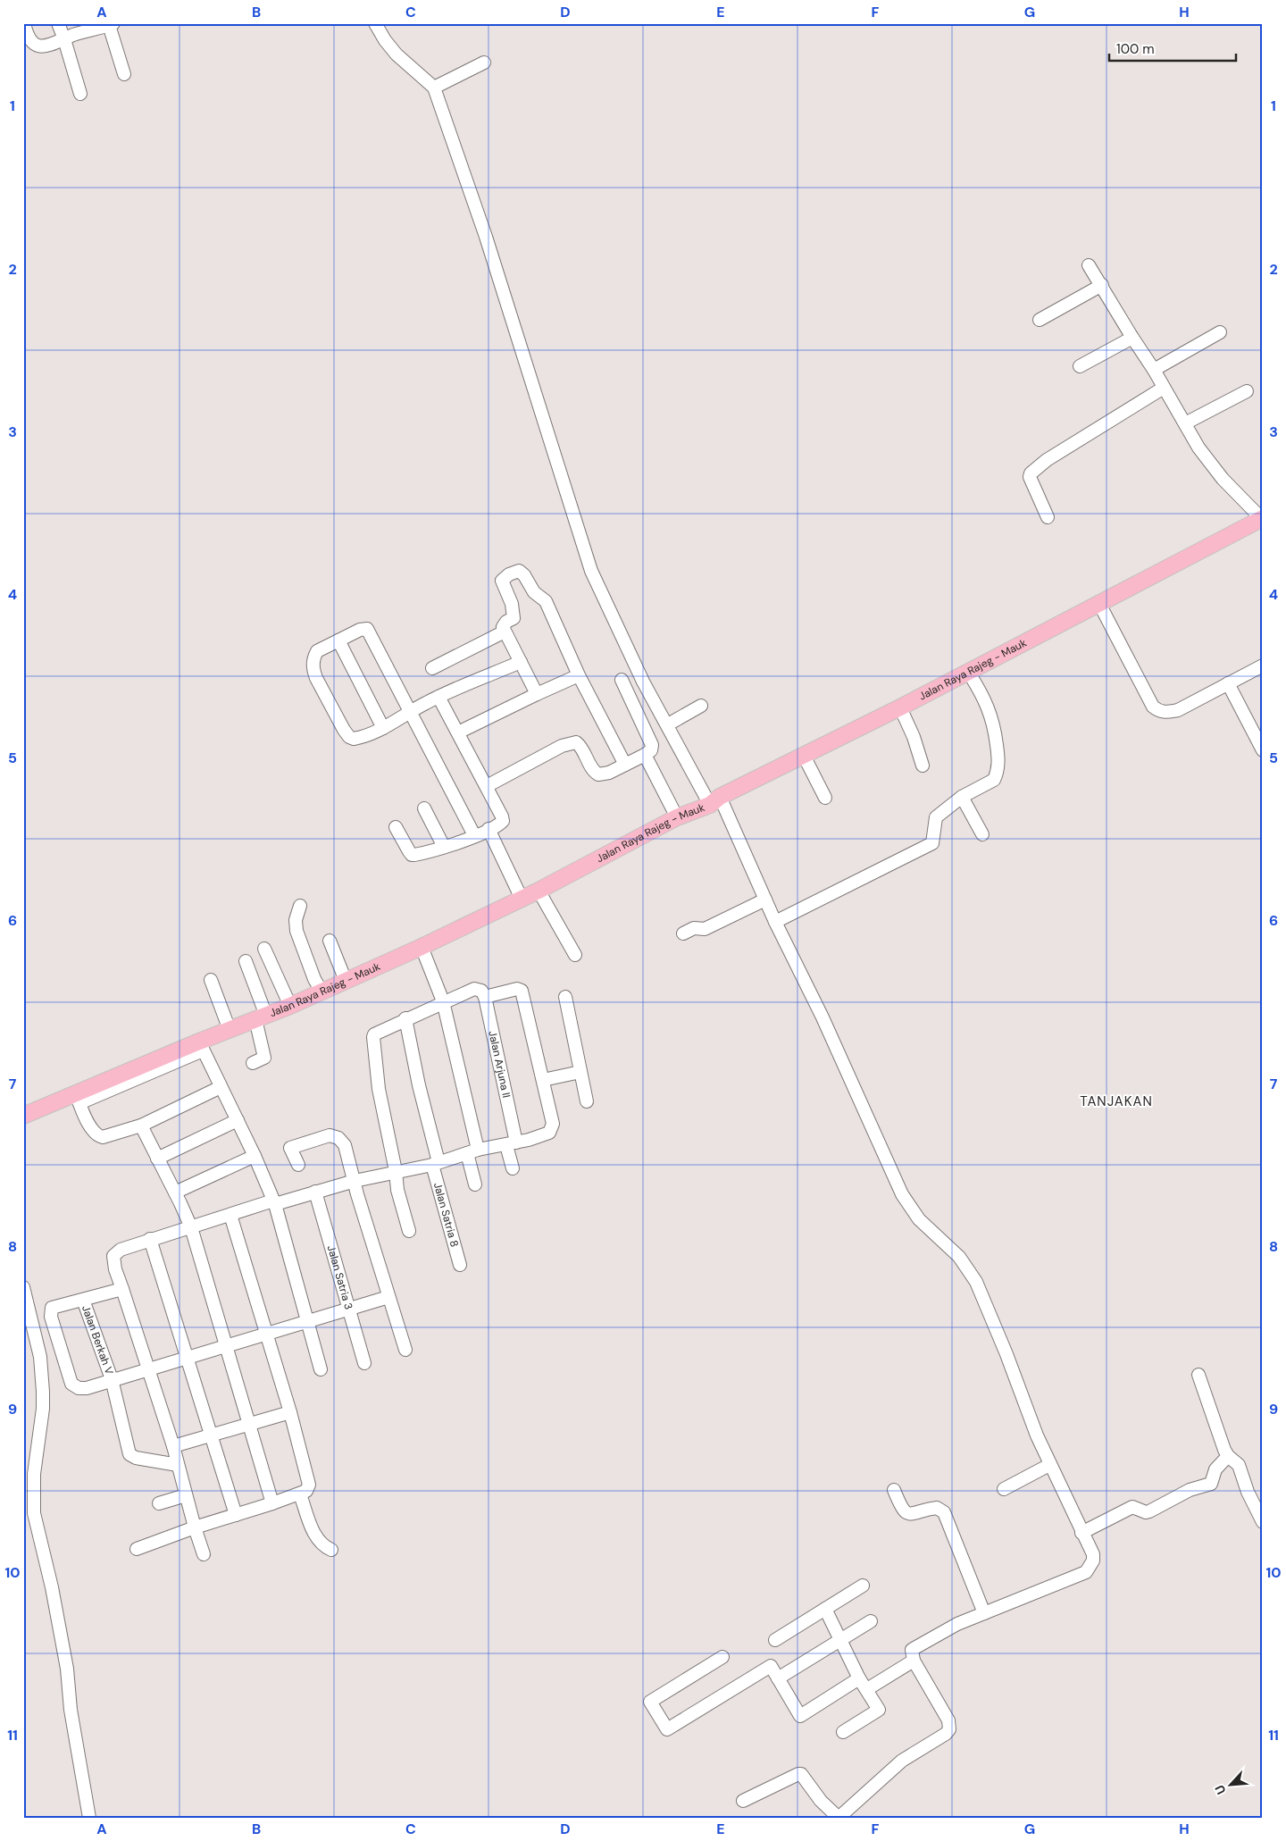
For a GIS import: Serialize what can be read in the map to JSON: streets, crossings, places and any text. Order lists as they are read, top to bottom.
{
  "streets": {
    "main road": ["Jalan Raya Rajeg - Mauk"],
    "street": [
      "Jalan Arjuna II",
      "Jalan Satria 8",
      "Jalan Satria 3",
      "Jalan Berkah V"
    ]
  },
  "districts": ["TANJAKAN"],
  "scale_bar": "100 m",
  "north": "bottom left",
  "grid": {
    "columns": [
      "A",
      "B",
      "C",
      "D",
      "E",
      "F",
      "G",
      "H"
    ],
    "rows": [
      "1",
      "2",
      "3",
      "4",
      "5",
      "6",
      "7",
      "8",
      "9",
      "10",
      "11"
    ]
  }
}
